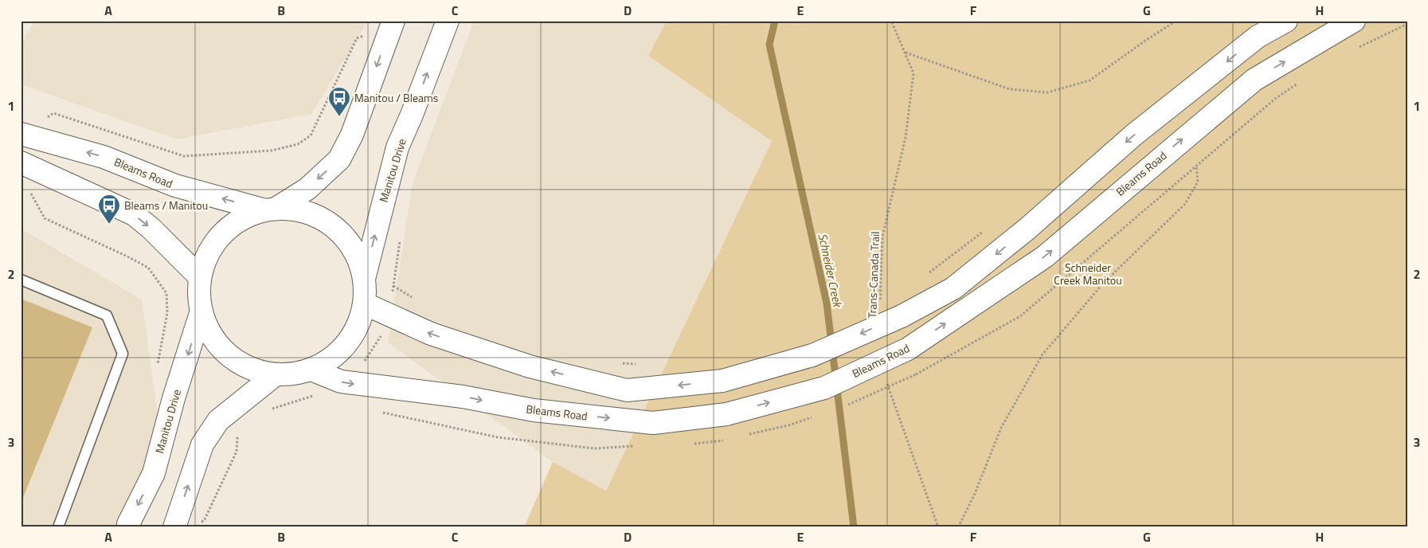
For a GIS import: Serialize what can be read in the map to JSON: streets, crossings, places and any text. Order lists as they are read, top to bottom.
{
  "streets": {
    "main road": ["Manitou Drive", "Bleams Road"],
    "path": ["Trans-Canada Trail"]
  },
  "water": ["Schneider Creek"],
  "parks": ["Schneider Creek Manitou"],
  "places": {
    "bus stop": ["Manitou / Bleams", "Bleams / Manitou"]
  },
  "grid": {
    "columns": [
      "A",
      "B",
      "C",
      "D",
      "E",
      "F",
      "G",
      "H"
    ],
    "rows": ["1", "2", "3"]
  }
}
